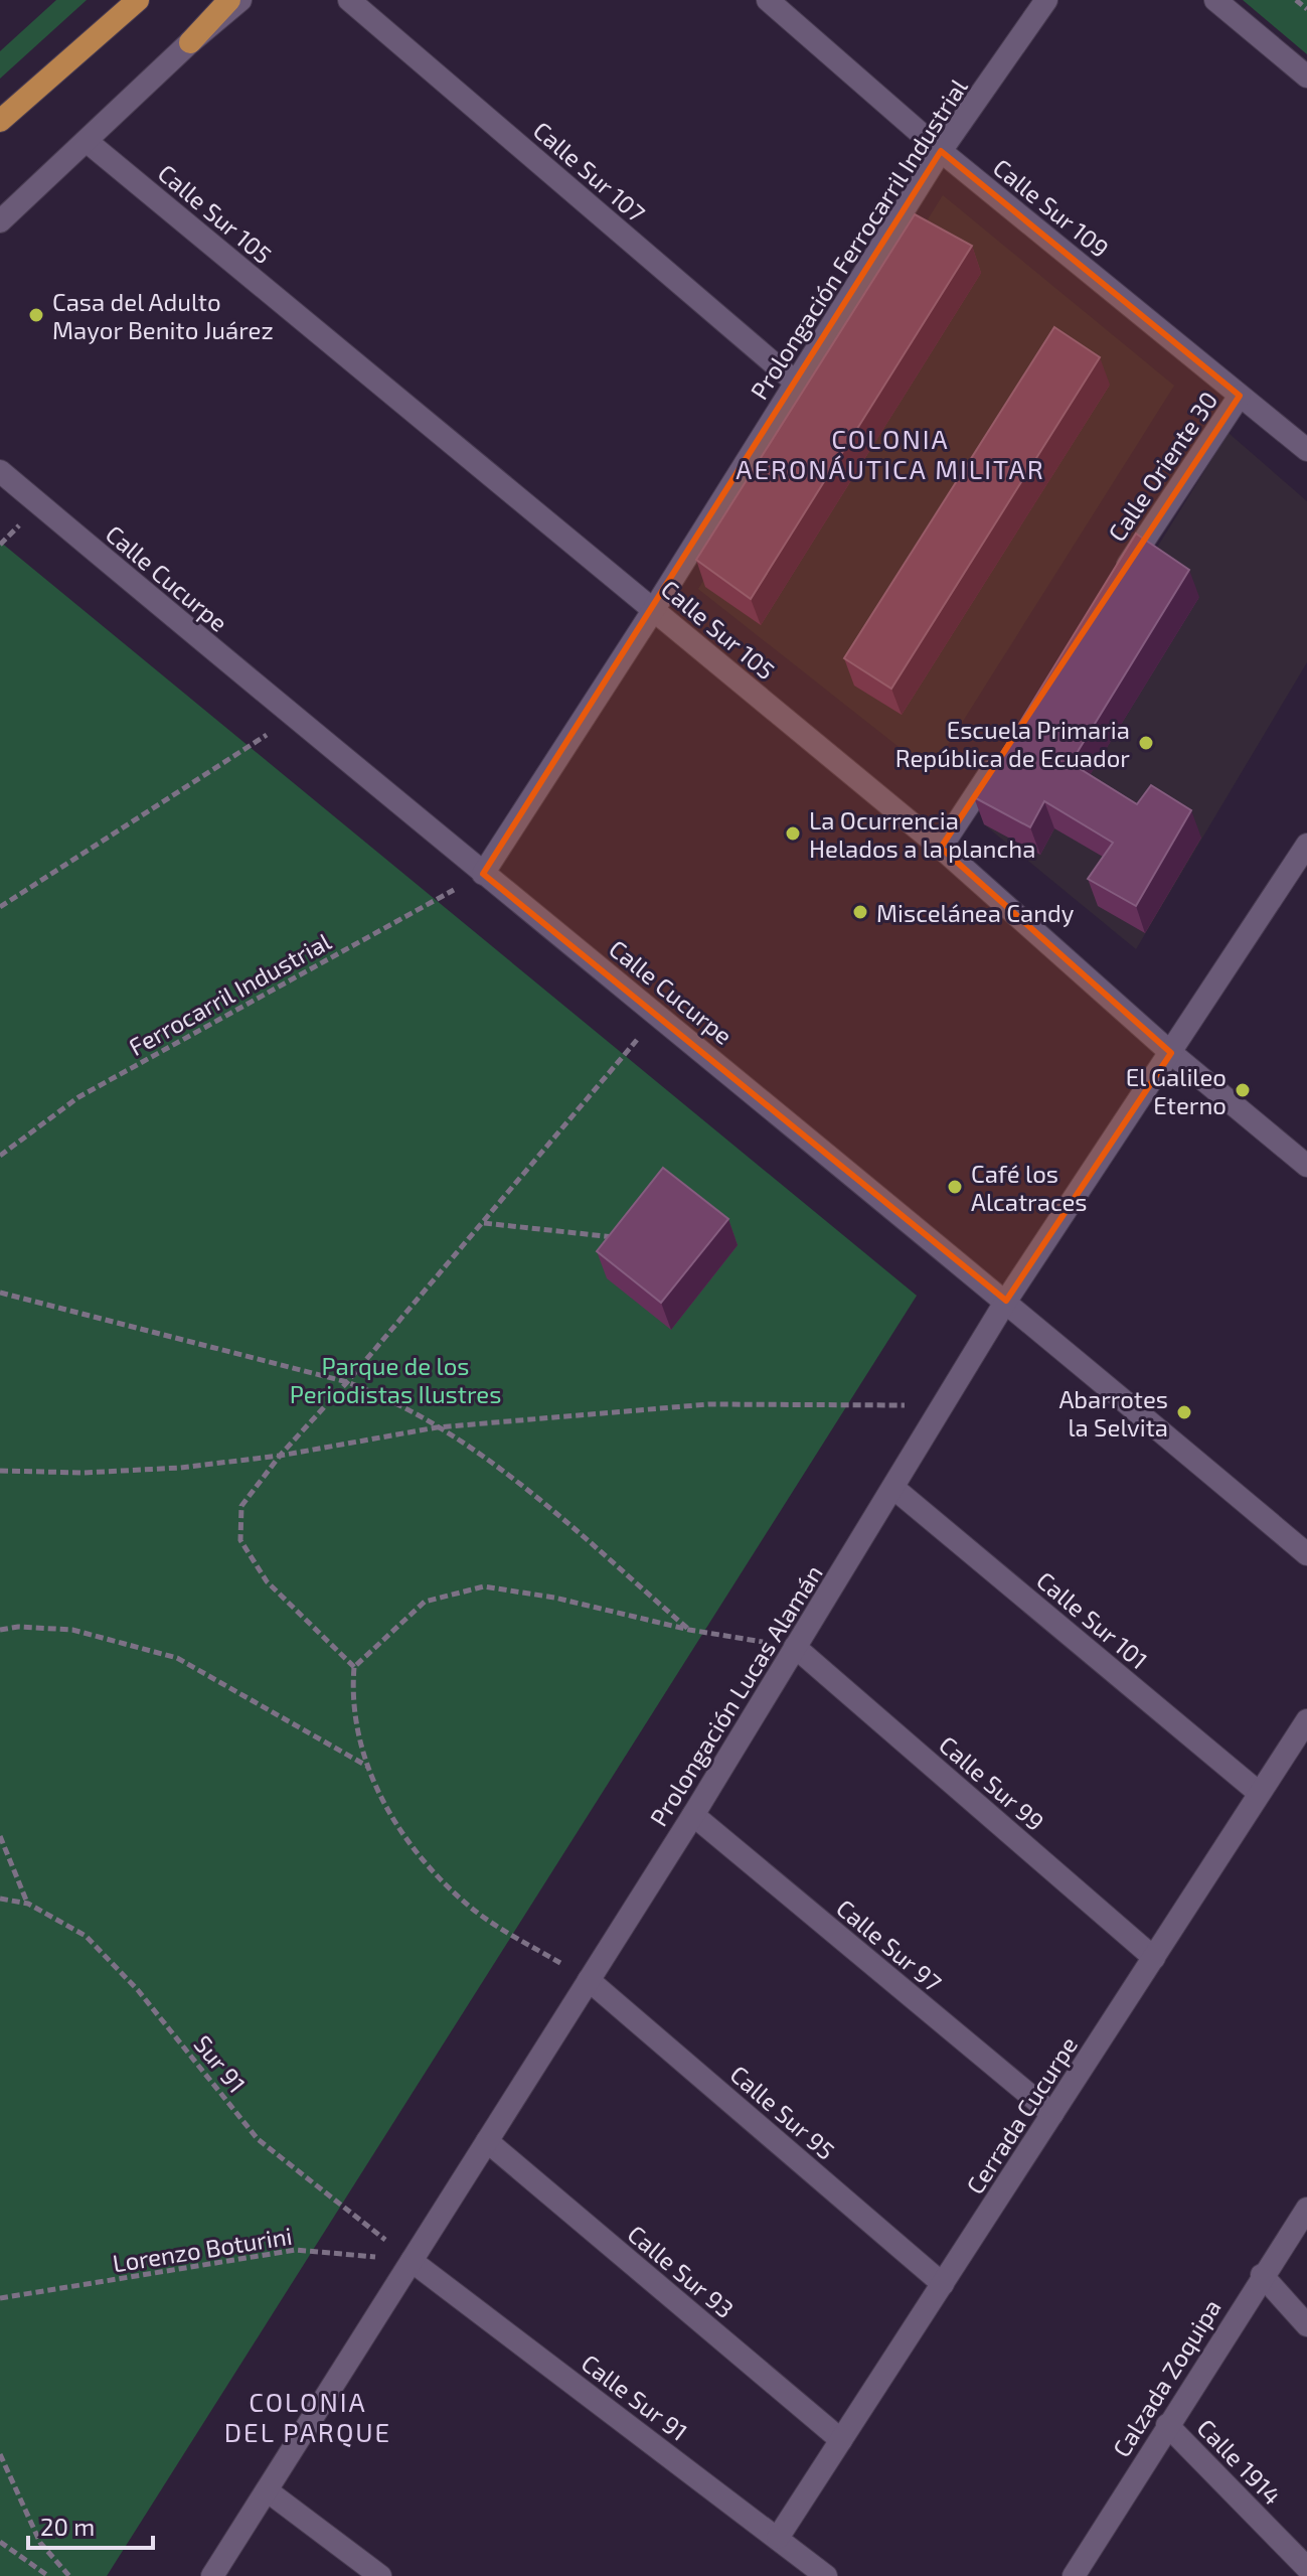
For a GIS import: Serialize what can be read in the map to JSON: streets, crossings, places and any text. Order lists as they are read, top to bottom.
{
  "streets": {
    "street": [
      "Calle Sur 107",
      "Calle Sur 109",
      "Calle Sur 105",
      "Prolongación Ferrocarril Industrial",
      "Calle Oriente 30",
      "Calle Cucurpe",
      "Calle Sur 101",
      "Prolongación Lucas Alamán",
      "Calle Sur 99",
      "Calle Sur 97",
      "Calle Sur 95",
      "Cerrada Cucurpe",
      "Calle Sur 93",
      "Calzada Zoquipa",
      "Calle Sur 91",
      "Calle 1914"
    ],
    "path": ["Ferrocarril Industrial", "Sur 91", "Lorenzo Boturini"]
  },
  "crossings": [
    ["Calle Sur 107", "Prolongación Ferrocarril Industrial"],
    ["Calle Sur 109", "Prolongación Ferrocarril Industrial"],
    ["Calle Sur 109", "Calle Oriente 30"],
    ["Calle Sur 105", "Prolongación Ferrocarril Industrial"],
    ["Calle Sur 105", "Prolongación Lucas Alamán"],
    ["Prolongación Ferrocarril Industrial", "Calle Cucurpe"],
    ["Prolongación Ferrocarril Industrial", "Ferrocarril Industrial"],
    ["Calle Cucurpe", "Ferrocarril Industrial"],
    ["Calle Cucurpe", "Prolongación Lucas Alamán"],
    ["Calle Sur 101", "Prolongación Lucas Alamán"],
    ["Calle Sur 101", "Cerrada Cucurpe"],
    ["Prolongación Lucas Alamán", "Calle Sur 99"],
    ["Prolongación Lucas Alamán", "Calle Sur 97"],
    ["Prolongación Lucas Alamán", "Sur 91"],
    ["Prolongación Lucas Alamán", "Calle Sur 95"],
    ["Prolongación Lucas Alamán", "Lorenzo Boturini"],
    ["Prolongación Lucas Alamán", "Calle Sur 93"],
    ["Prolongación Lucas Alamán", "Calle Sur 91"],
    ["Calle Sur 99", "Cerrada Cucurpe"],
    ["Calle Sur 97", "Cerrada Cucurpe"],
    ["Sur 91", "Lorenzo Boturini"],
    ["Sur 91", "Calle Sur 91"],
    ["Calle Sur 95", "Cerrada Cucurpe"],
    ["Cerrada Cucurpe", "Calle Sur 93"],
    ["Cerrada Cucurpe", "Calle Sur 91"],
    ["Lorenzo Boturini", "Calle Sur 91"],
    ["Calzada Zoquipa", "Calle 1914"]
  ],
  "districts": ["COLONIA AERONÁUTICA MILITAR", "COLONIA DEL PARQUE"],
  "parks": ["Parque de los Periodistas Ilustres"],
  "places": [
    "Casa del Adulto Mayor Benito Juárez",
    "Escuela Primaria República de Ecuador",
    "La Ocurrencia Helados a la plancha",
    "Miscelánea Candy",
    "El Galileo Eterno",
    "Café los Alcatraces",
    "Abarrotes la Selvita"
  ],
  "scale_bar": "20 m"
}
